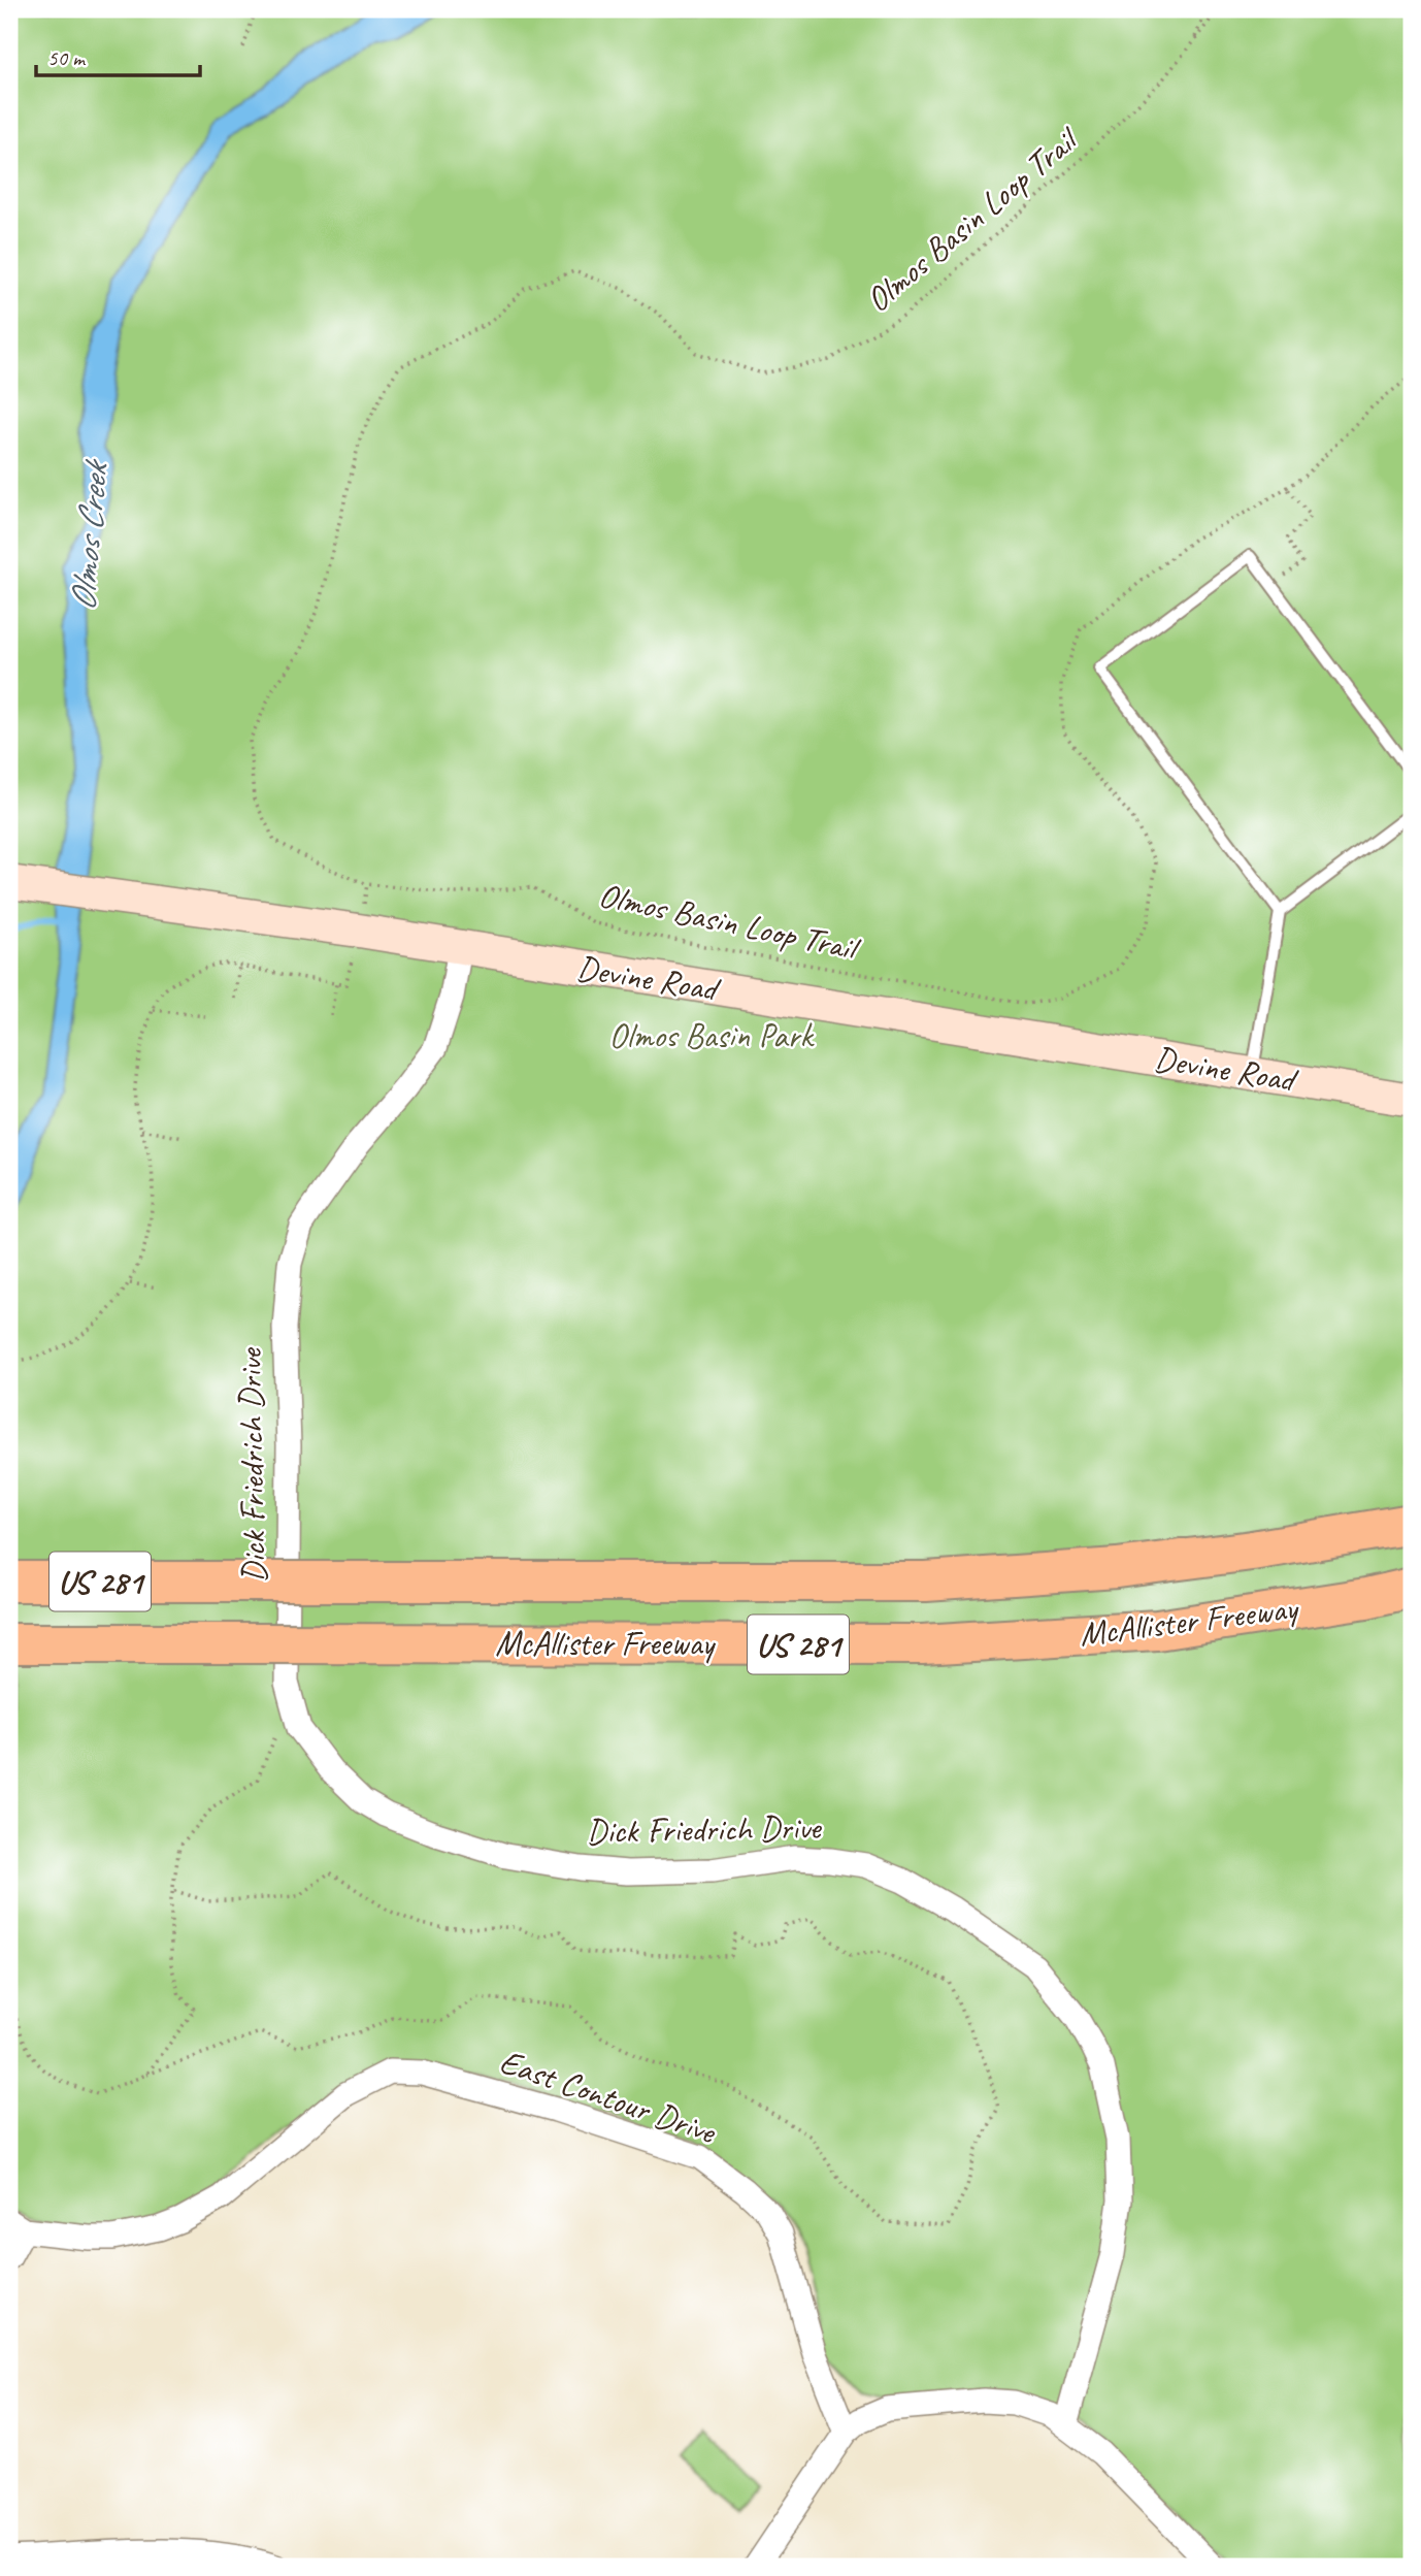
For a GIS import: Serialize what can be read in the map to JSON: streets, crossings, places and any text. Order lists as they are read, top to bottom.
{
  "streets": {
    "highway": ["US 281", "McAllister Freeway"],
    "street": ["Devine Road", "Dick Friedrich Drive", "East Contour Drive"],
    "path": ["Olmos Basin Loop Trail"]
  },
  "crossings": [
    ["Devine Road", "Dick Friedrich Drive"]
  ],
  "water": ["Olmos Creek"],
  "parks": ["Olmos Basin Park"],
  "scale_bar": "50 m"
}
